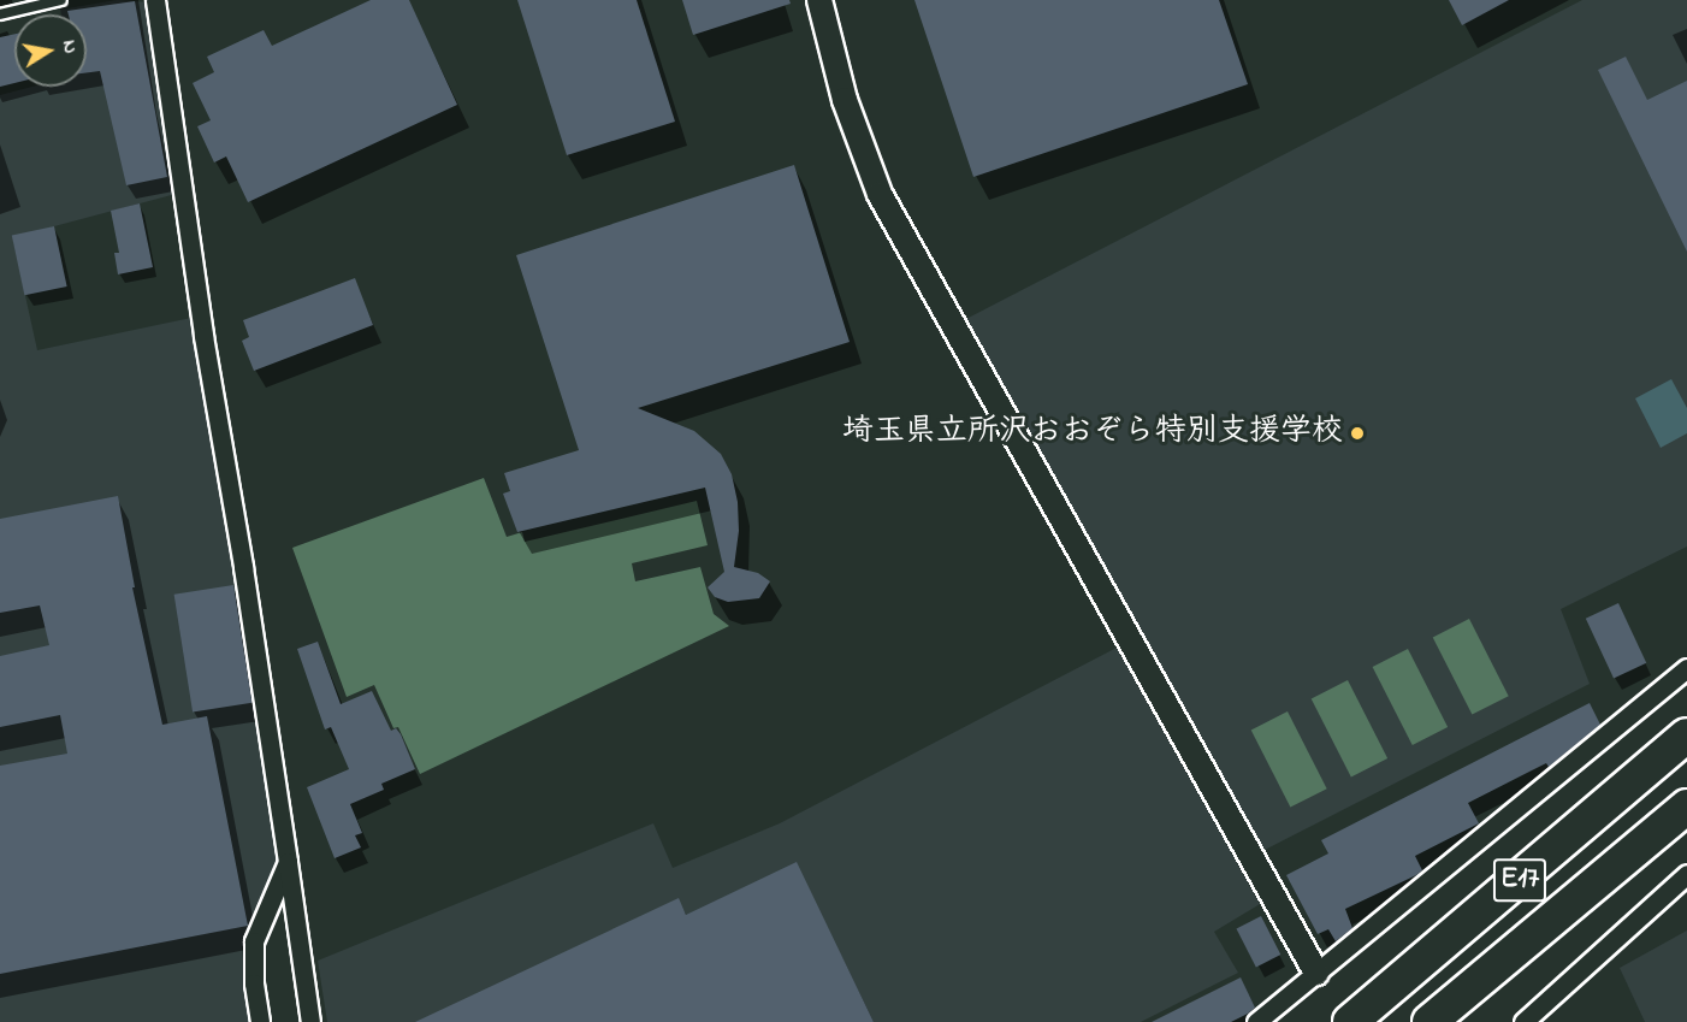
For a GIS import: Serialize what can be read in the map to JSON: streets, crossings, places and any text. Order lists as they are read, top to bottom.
{
  "streets": {
    "highway": ["E17"]
  },
  "places": ["埼玉県立所沢おおぞら特別支援学校"],
  "north": "right"
}
